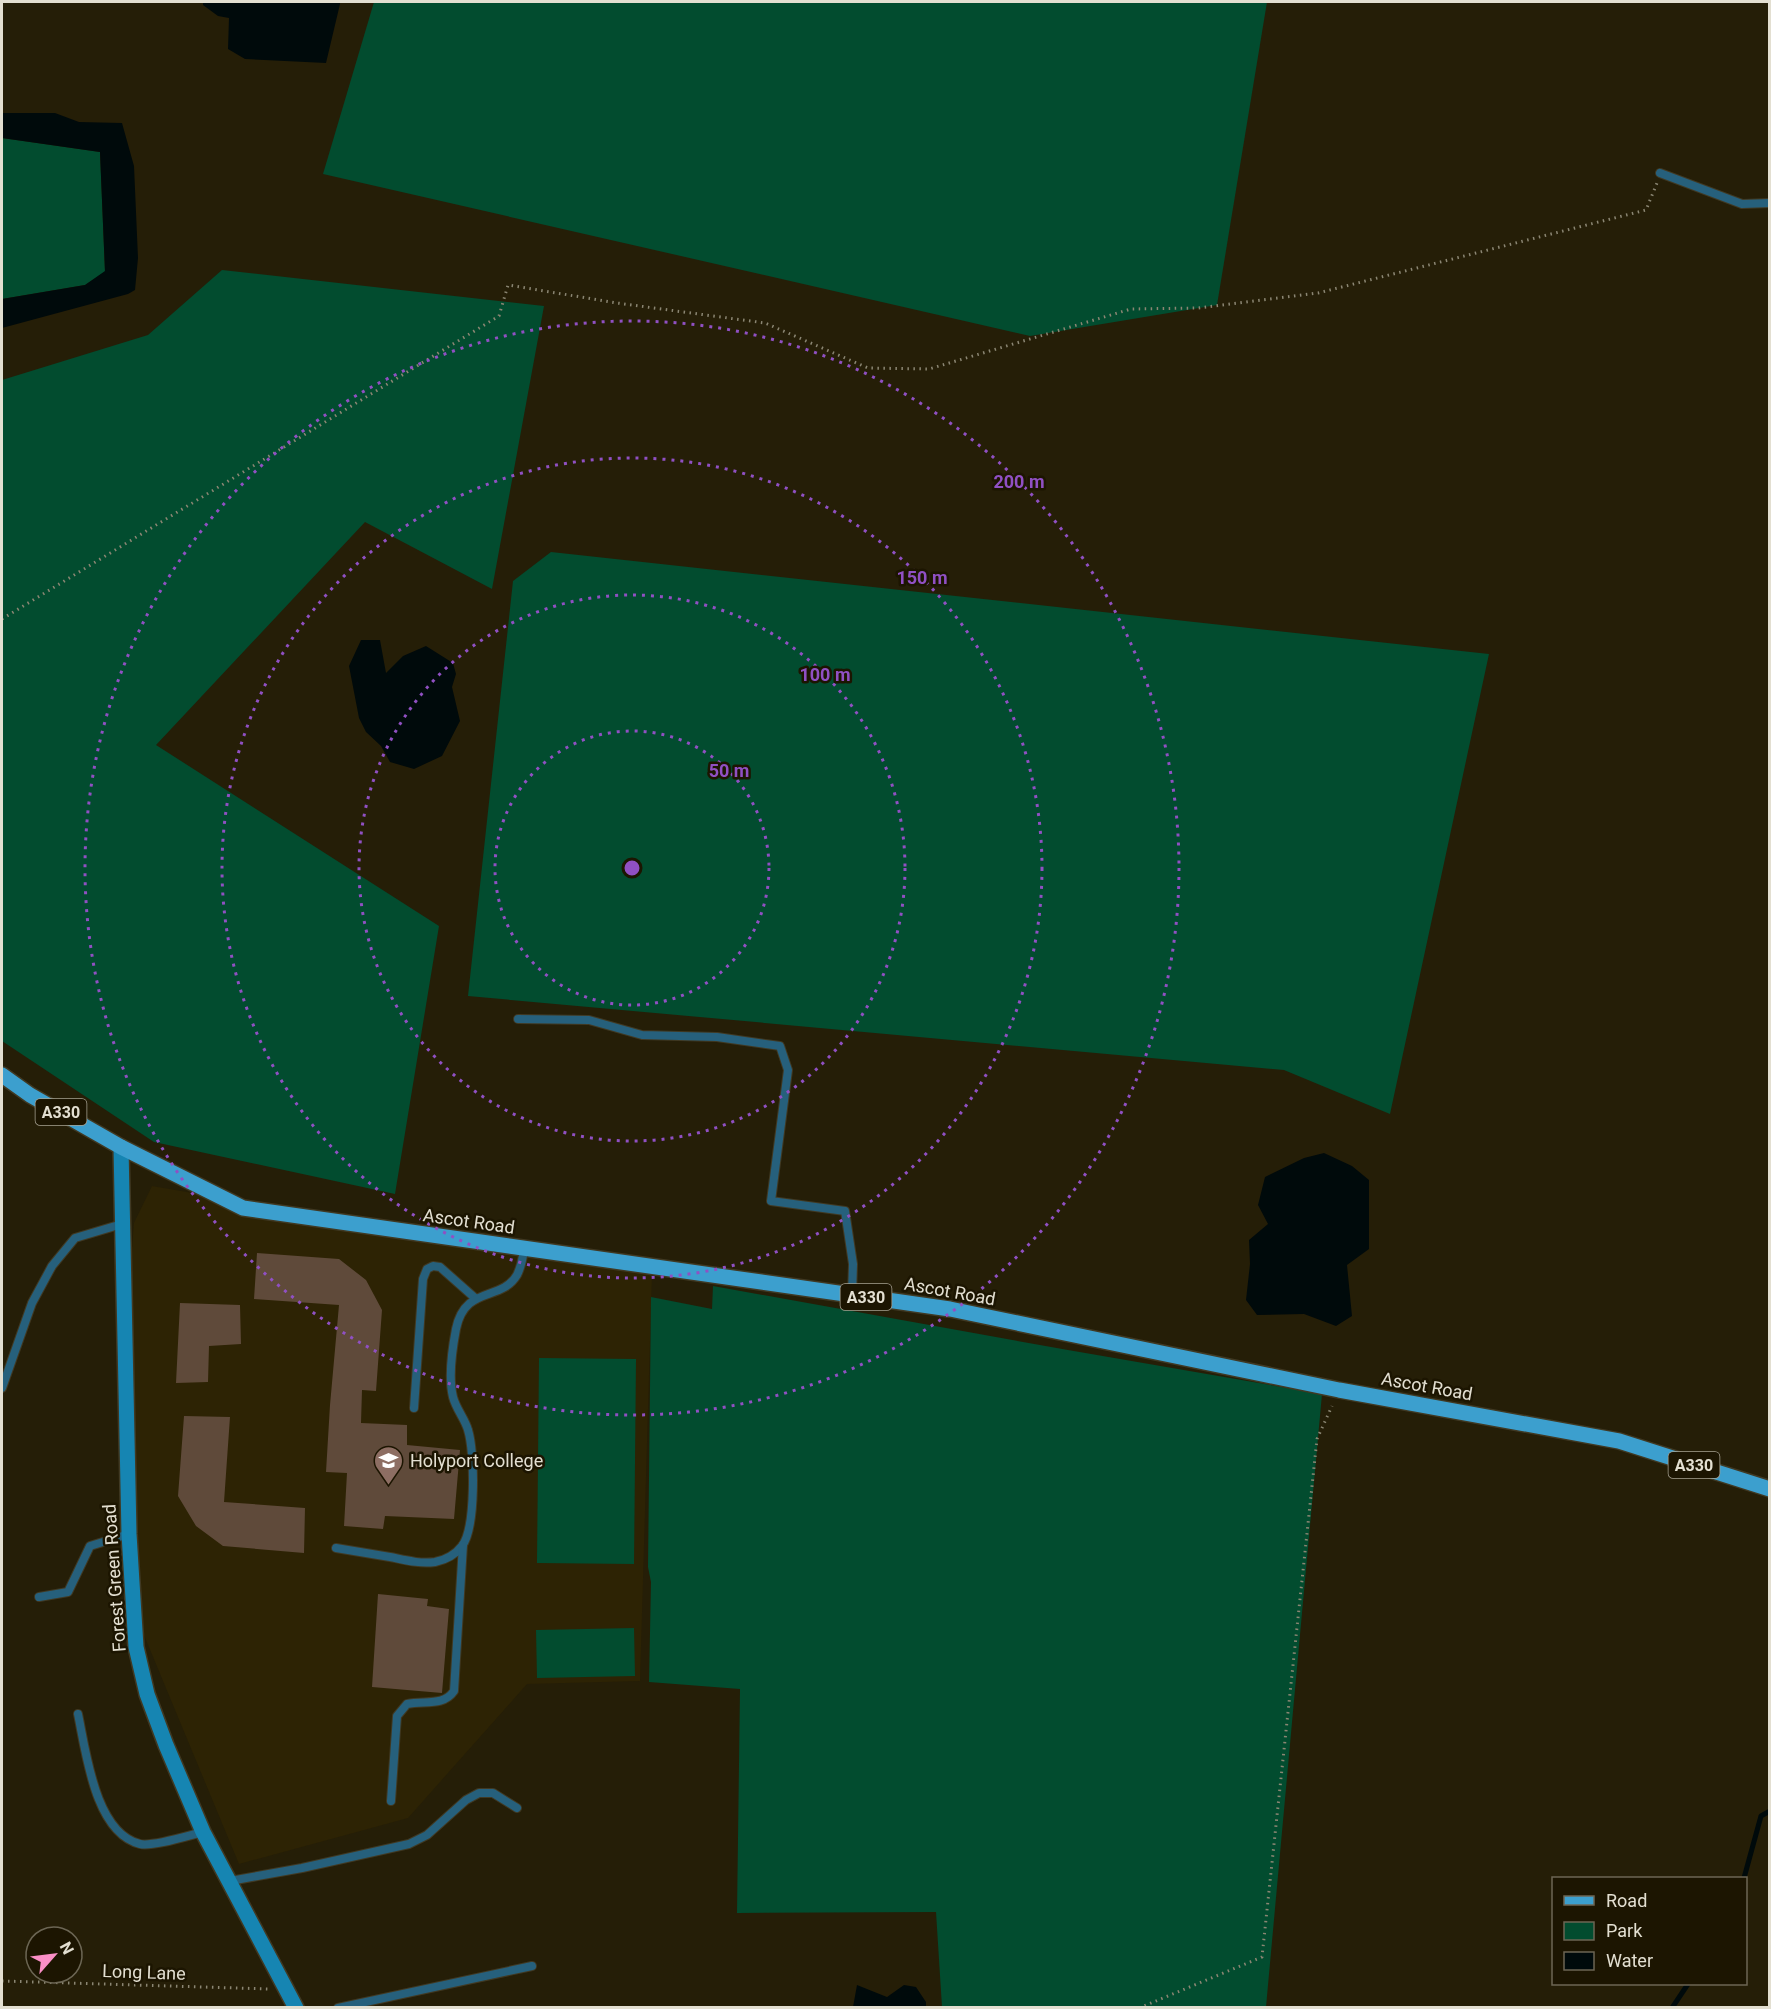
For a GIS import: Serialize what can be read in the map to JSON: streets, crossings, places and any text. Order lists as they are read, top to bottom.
{
  "streets": {
    "main road": ["A330", "Ascot Road", "Forest Green Road"],
    "path": ["Long Lane"]
  },
  "crossings": [
    ["Ascot Road", "Forest Green Road"],
    ["Forest Green Road", "Long Lane"]
  ],
  "places": {
    "school or university": ["Holyport College"]
  },
  "legend": ["Road", "Park", "Water"],
  "north": "top right",
  "rings": [
    "200 m",
    "150 m",
    "100 m",
    "50 m"
  ]
}
